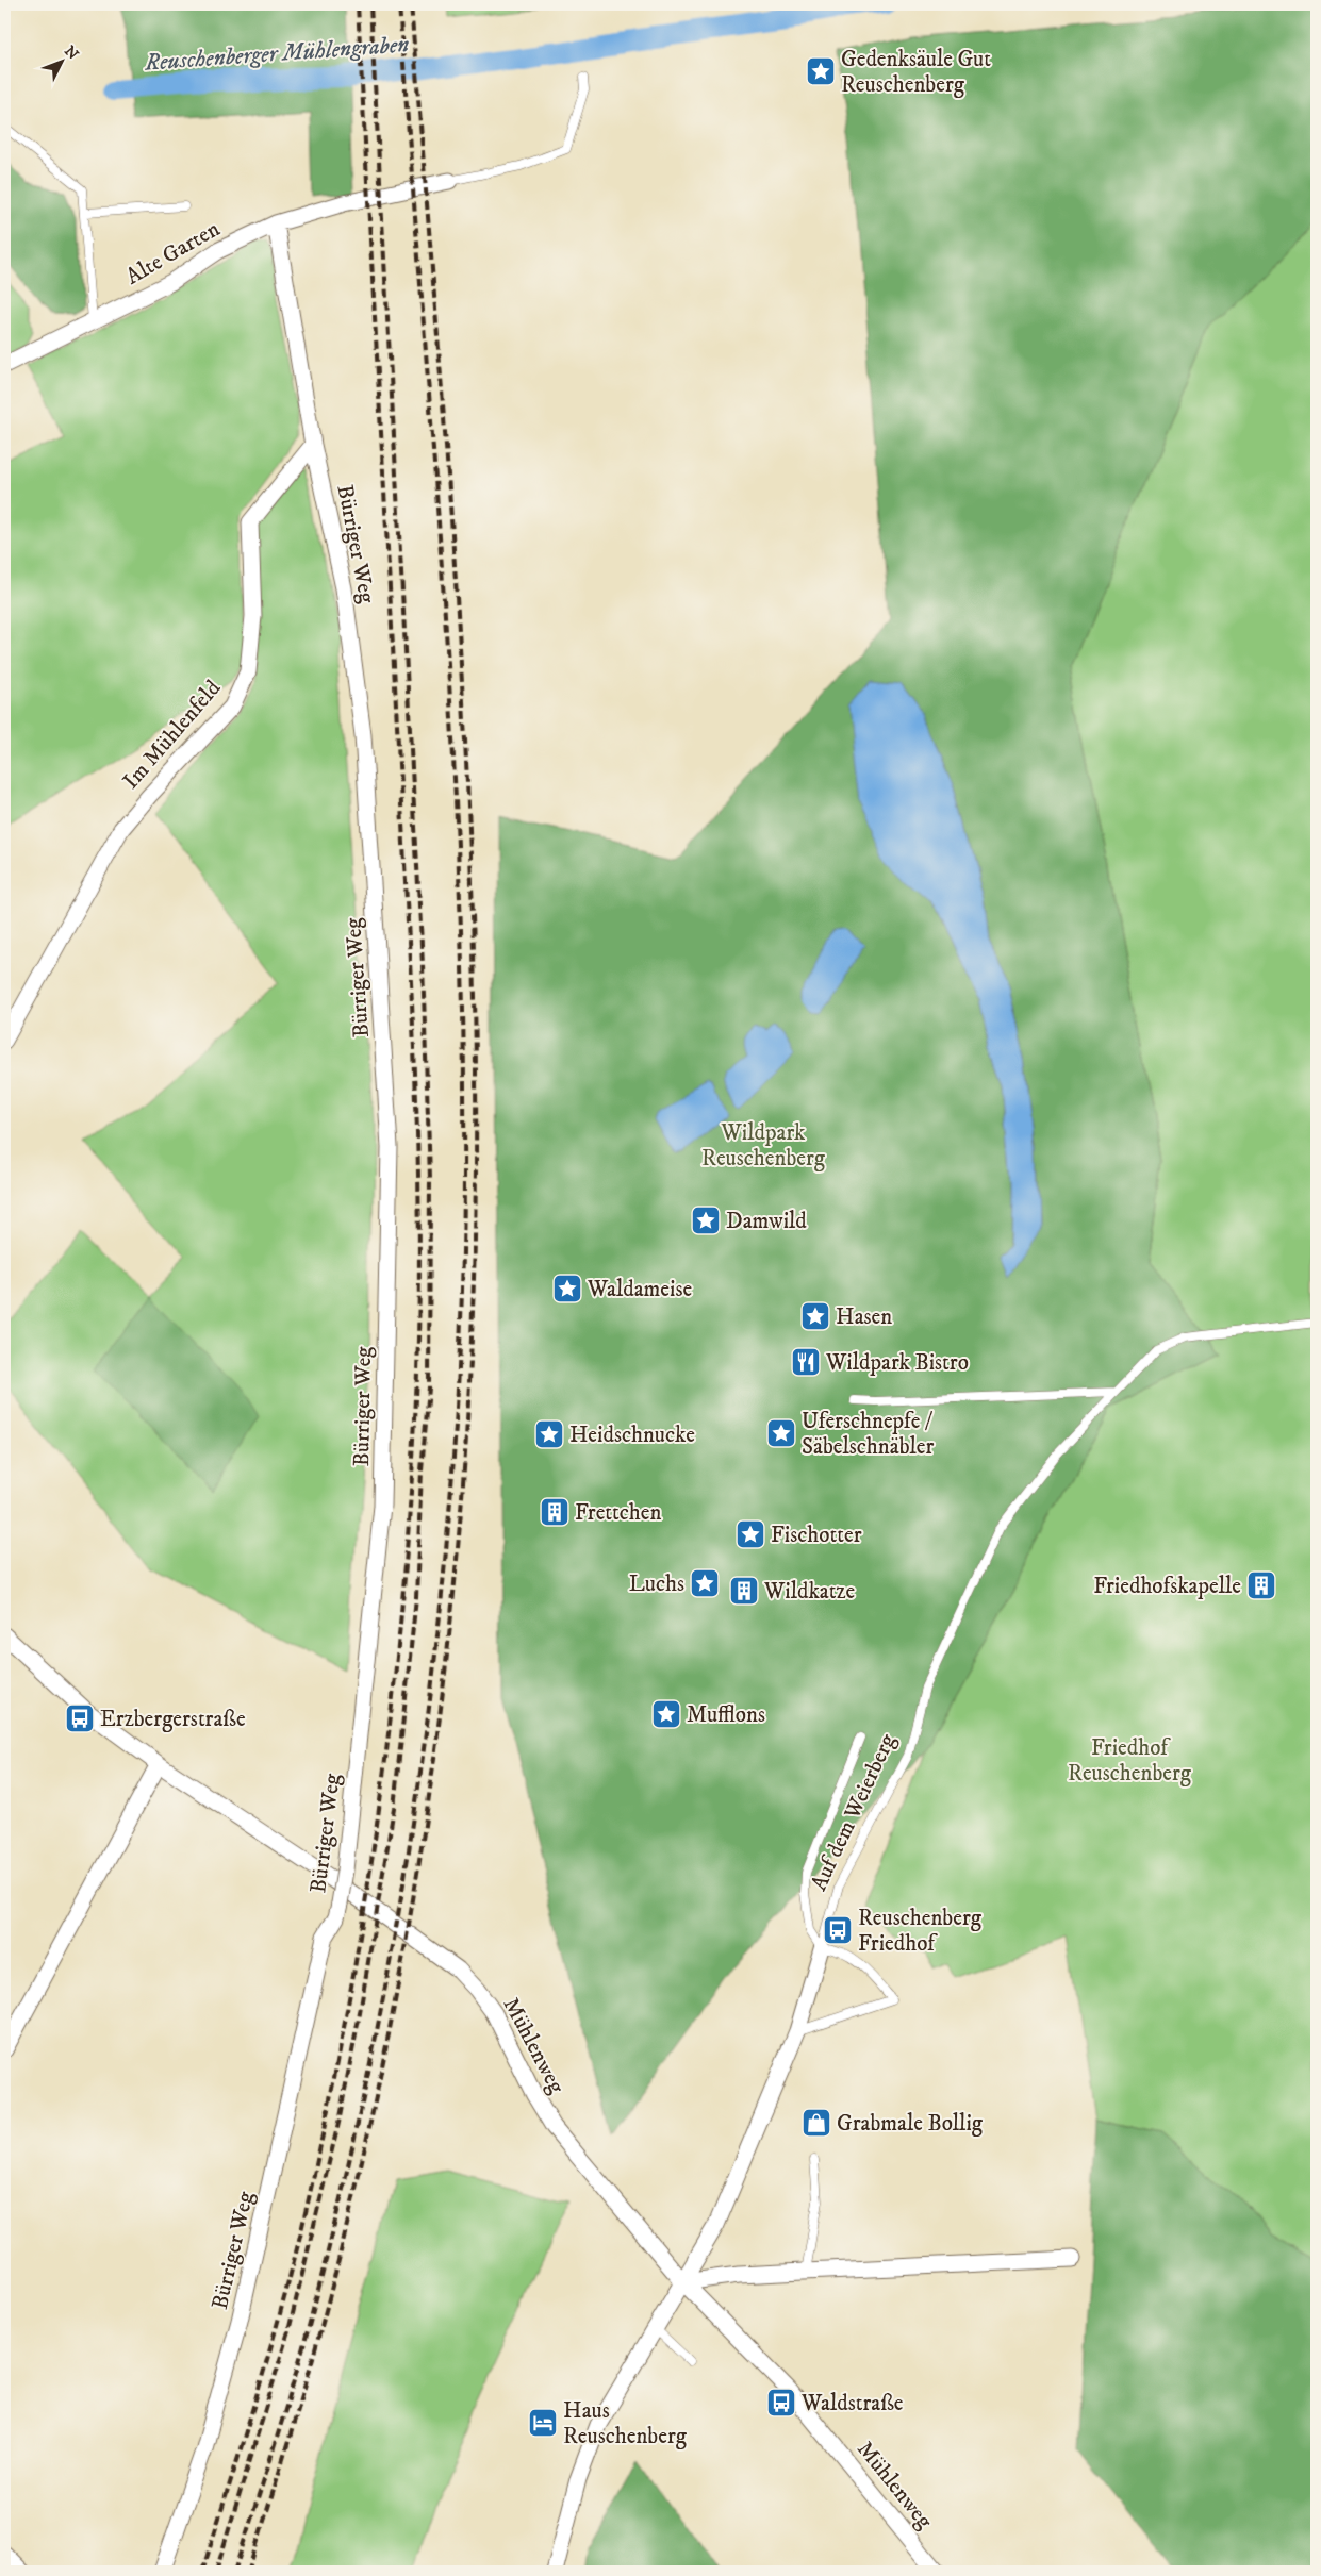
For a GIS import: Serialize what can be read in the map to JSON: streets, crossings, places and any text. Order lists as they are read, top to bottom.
{
  "streets": {
    "street": [
      "Alte Garten",
      "Bürriger Weg",
      "Im Mühlenfeld",
      "Auf dem Weierberg",
      "Mühlenweg"
    ]
  },
  "crossings": [
    ["Alte Garten", "Bürriger Weg"],
    ["Bürriger Weg", "Im Mühlenfeld"],
    ["Auf dem Weierberg", "Mühlenweg"]
  ],
  "water": ["Reuschenberger Mühlengraben"],
  "parks": ["Wildpark Reuschenberg", "Friedhof Reuschenberg"],
  "places": {
    "place": [
      "Gedenksäule Gut Reuschenberg",
      "Damwild",
      "Waldameise",
      "Hasen",
      "Uferschnepfe / Säbelschnäbler",
      "Heidschnucke",
      "Fischotter",
      "Luchs",
      "Mufflons"
    ],
    "restaurant": ["Wildpark Bistro"],
    "building": ["Frettchen", "Friedhofskapelle", "Wildkatze"],
    "bus stop": ["Erzbergerstraße", "Reuschenberg Friedhof", "Waldstraße"],
    "shop": ["Grabmale Bollig"],
    "hotel": ["Haus Reuschenberg"]
  },
  "north": "top right"
}
